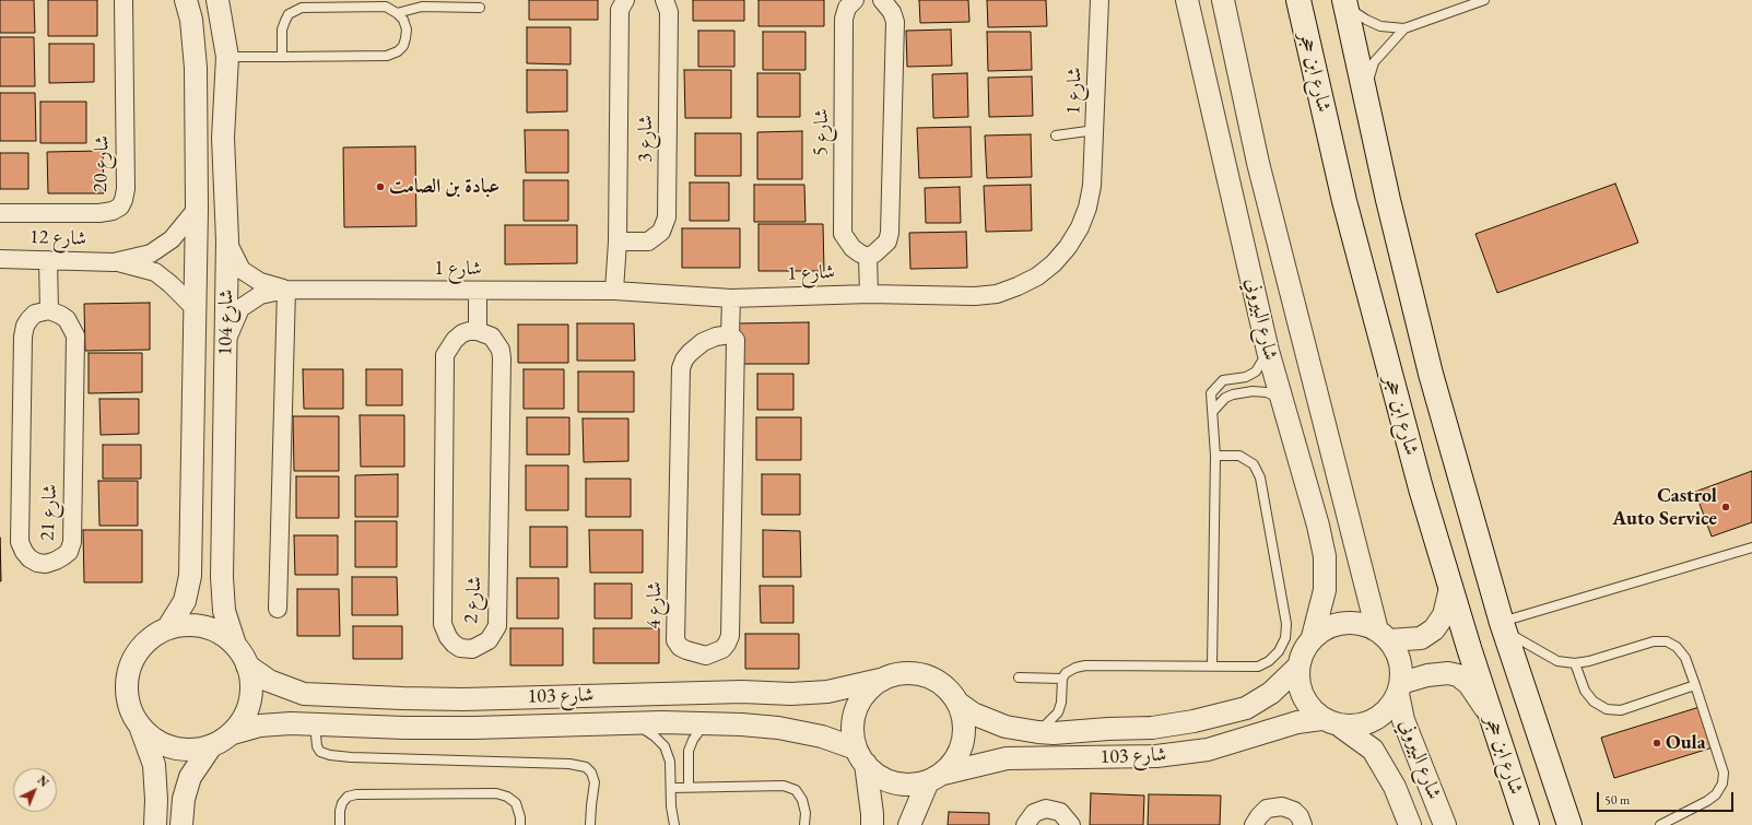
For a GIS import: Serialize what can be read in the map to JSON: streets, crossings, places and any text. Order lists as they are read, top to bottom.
{
  "streets": {
    "main road": ["شارع ابن حجر"],
    "street": [
      "شارع 1",
      "شارع 5",
      "شارع 3",
      "شارع 20",
      "شارع 12",
      "شارع البيروني",
      "شارع 104",
      "شارع 21",
      "شارع 2",
      "شارع 4",
      "شارع 103"
    ]
  },
  "crossings": [
    ["شارع 1", "شارع 3"],
    ["شارع 1", "شارع 104"],
    ["شارع 1", "شارع 4"],
    ["شارع 12", "شارع 104"],
    ["شارع البيروني", "شارع 103"],
    ["شارع 104", "شارع 103"]
  ],
  "places": ["عبادة بن الصامت", "Castrol Auto Service", "Oula"],
  "scale_bar": "50 m",
  "north": "top right"
}
